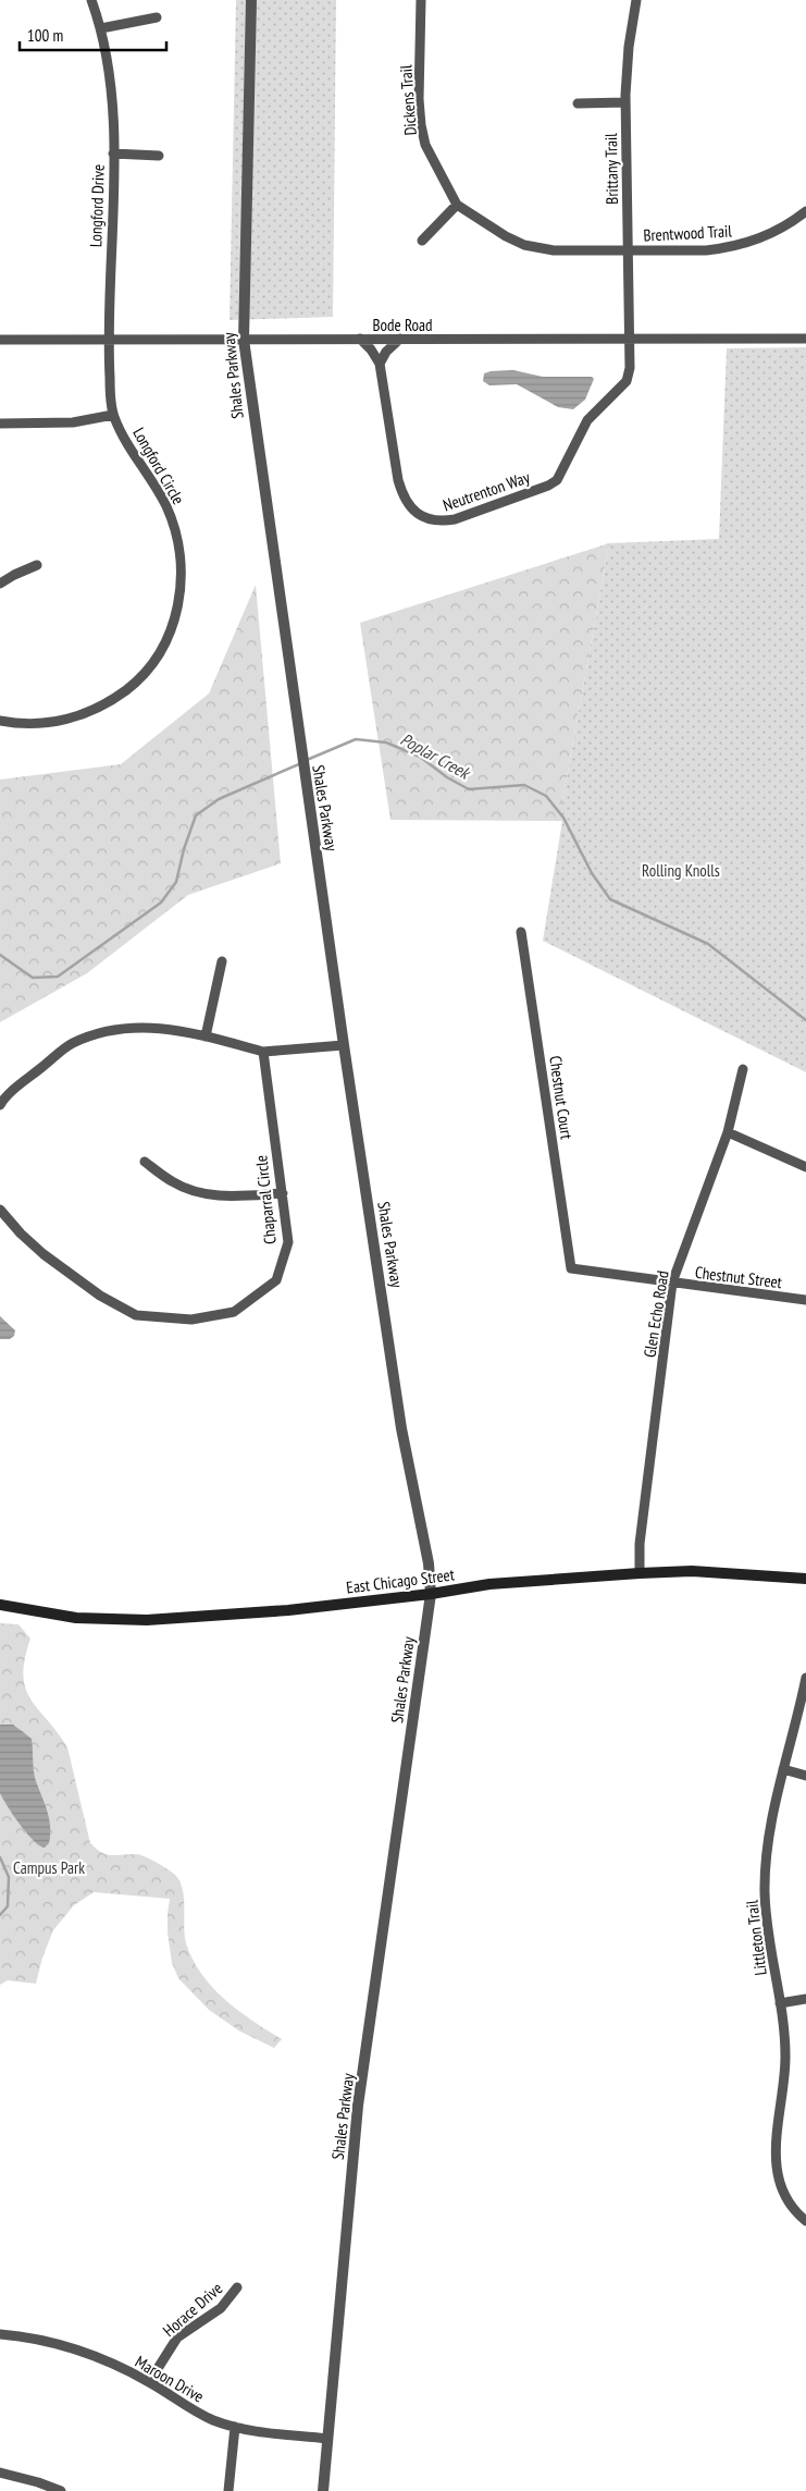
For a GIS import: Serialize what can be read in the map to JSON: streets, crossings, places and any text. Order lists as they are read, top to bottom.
{
  "streets": {
    "main road": ["East Chicago Street"],
    "street": [
      "Dickens Trail",
      "Brittany Trail",
      "Longford Drive",
      "Brentwood Trail",
      "Bode Road",
      "Shales Parkway",
      "Longford Circle",
      "Neutrenton Way",
      "Chestnut Court",
      "Chaparral Circle",
      "Chestnut Street",
      "Glen Echo Road",
      "Littleton Trail",
      "Horace Drive",
      "Maroon Drive"
    ]
  },
  "crossings": [
    ["Dickens Trail", "Brittany Trail"],
    ["Dickens Trail", "Brentwood Trail"],
    ["Brittany Trail", "Brentwood Trail"],
    ["Brittany Trail", "Bode Road"],
    ["Brittany Trail", "Neutrenton Way"],
    ["Longford Drive", "Bode Road"],
    ["Longford Drive", "Longford Circle"],
    ["Bode Road", "Shales Parkway"],
    ["Bode Road", "Neutrenton Way"],
    ["Shales Parkway", "East Chicago Street"],
    ["Shales Parkway", "Maroon Drive"],
    ["Chestnut Court", "Chestnut Street"],
    ["Chestnut Street", "Glen Echo Road"],
    ["Glen Echo Road", "East Chicago Street"],
    ["Horace Drive", "Maroon Drive"]
  ],
  "water": ["Poplar Creek"],
  "parks": ["Rolling Knolls", "Campus Park"],
  "scale_bar": "100 m"
}
